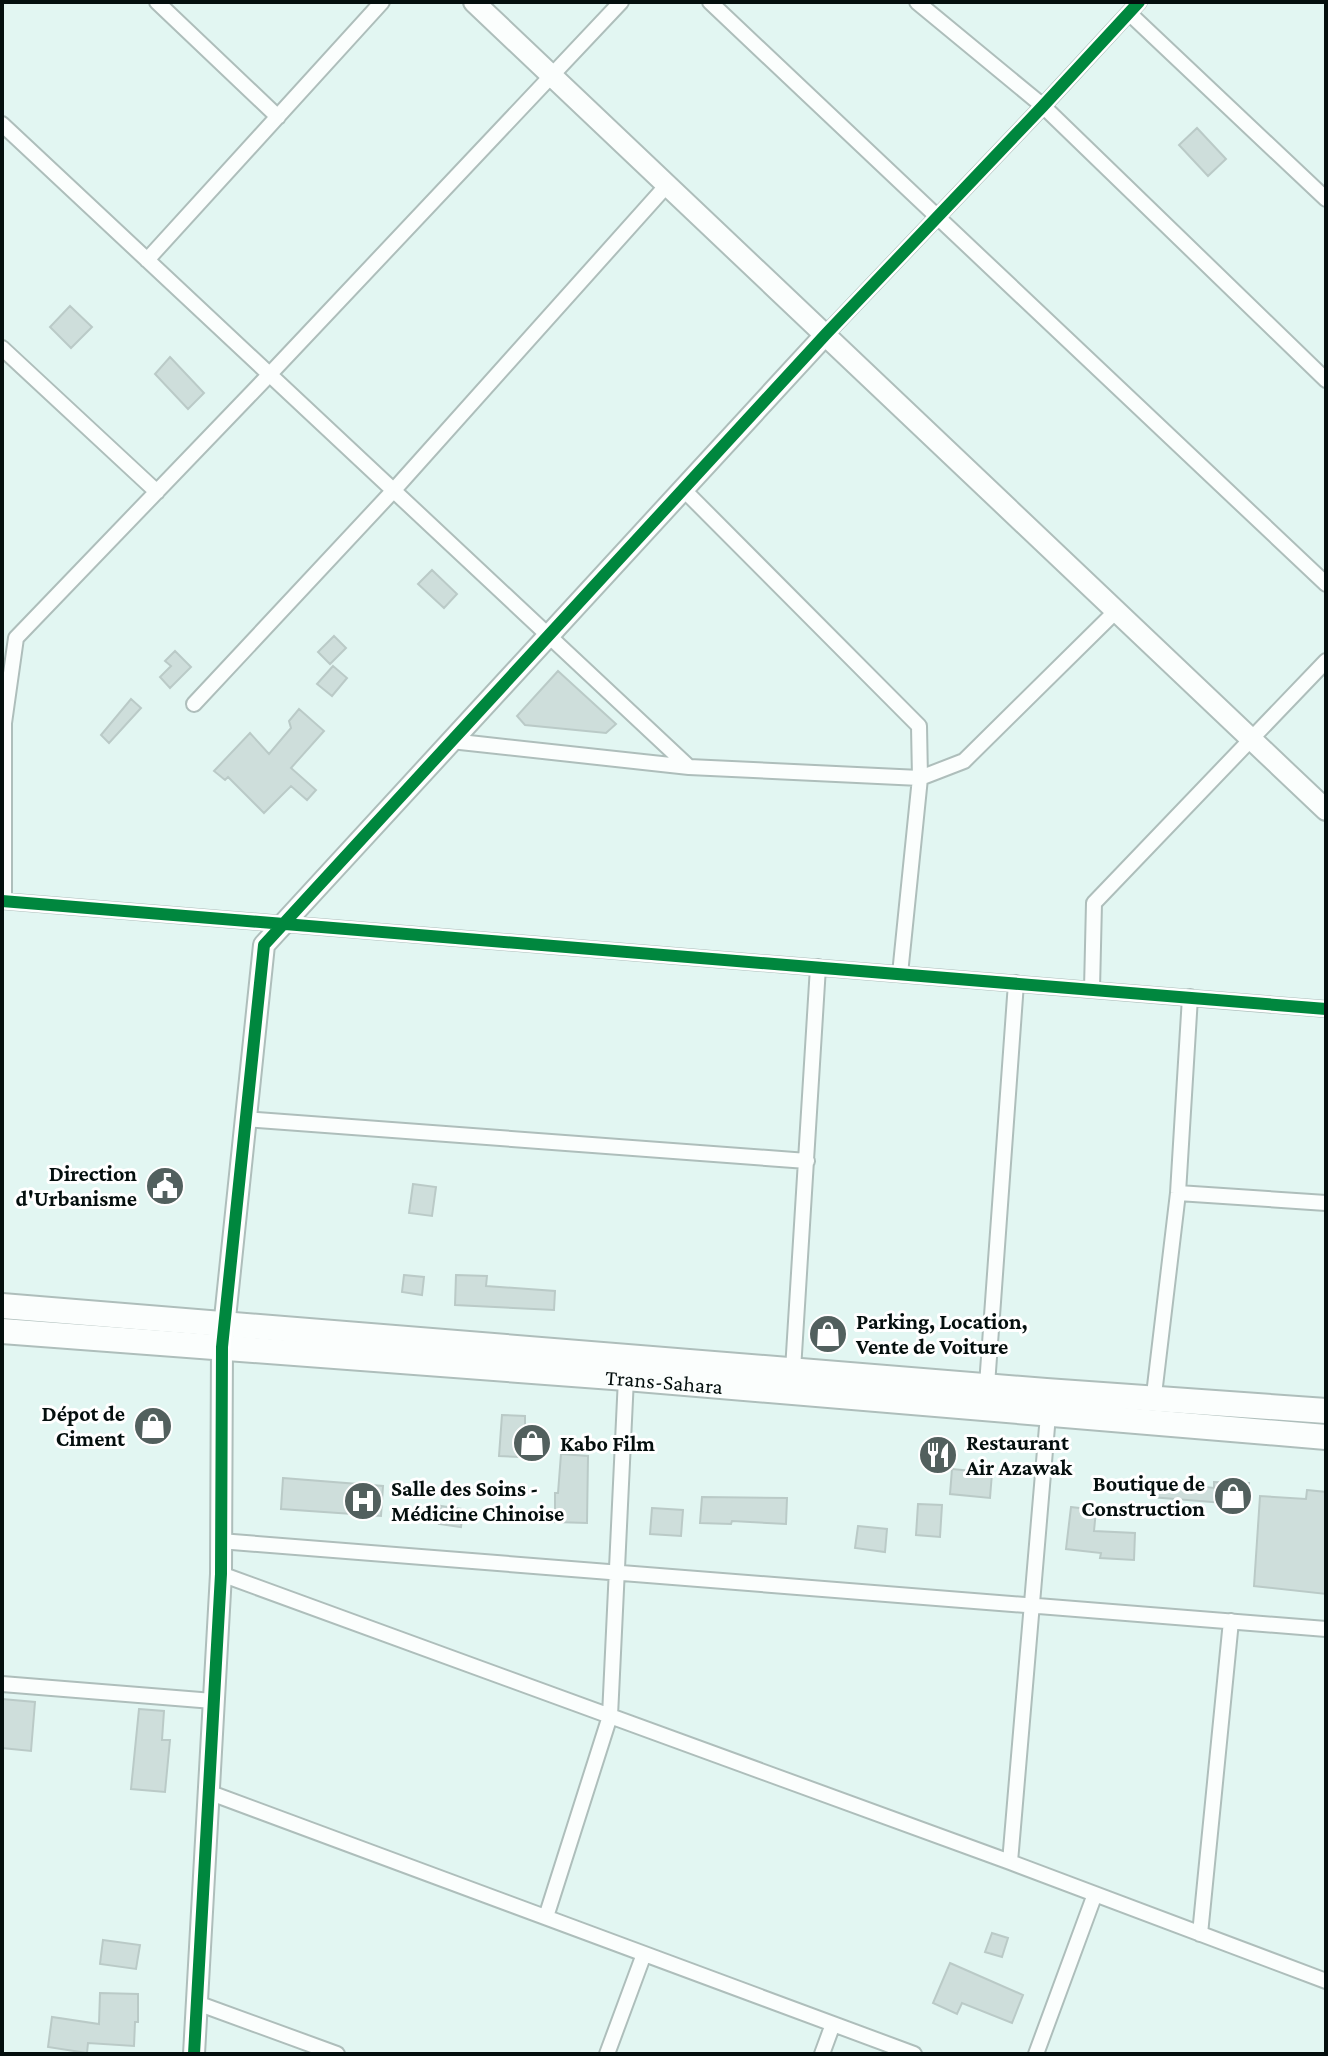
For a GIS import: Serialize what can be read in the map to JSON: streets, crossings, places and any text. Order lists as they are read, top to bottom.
{
  "streets": {
    "main road": ["Trans-Sahara"]
  },
  "places": {
    "public building": ["Direction d'Urbanisme"],
    "shop": [
      "Parking, Location, Vente de Voiture",
      "Dépot de Ciment",
      "Kabo Film",
      "Boutique de Construction"
    ],
    "restaurant": ["Restaurant Air Azawak"],
    "hospital": ["Salle des Soins - Médicine Chinoise"]
  }
}
